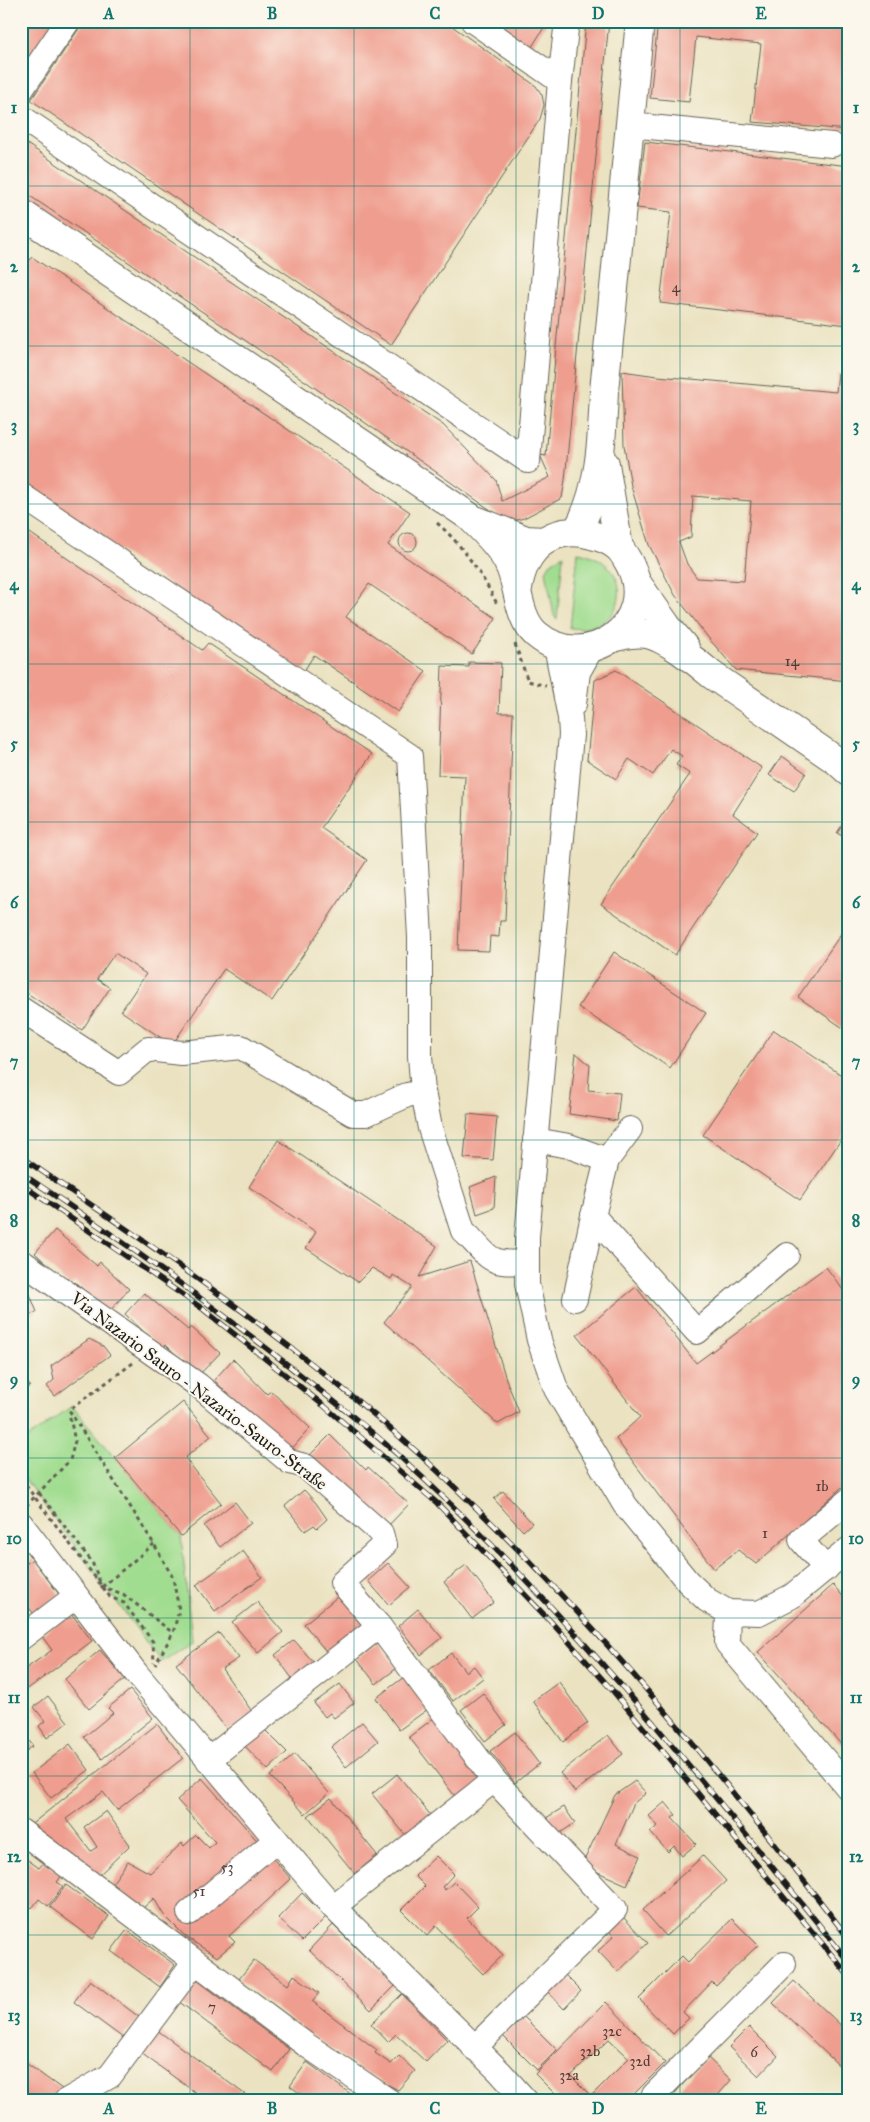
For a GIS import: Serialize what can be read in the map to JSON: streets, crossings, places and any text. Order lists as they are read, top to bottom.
{
  "streets": {
    "street": ["Via Nazario Sauro - Nazario-Sauro-Straße"]
  },
  "house_numbers": [
    "4",
    "14",
    "1b",
    "1",
    "53",
    "51",
    "7",
    "32c",
    "32b",
    "6",
    "32d",
    "32a"
  ],
  "grid": {
    "columns": [
      "A",
      "B",
      "C",
      "D",
      "E"
    ],
    "rows": [
      "1",
      "2",
      "3",
      "4",
      "5",
      "6",
      "7",
      "8",
      "9",
      "10",
      "11",
      "12",
      "13"
    ]
  }
}
